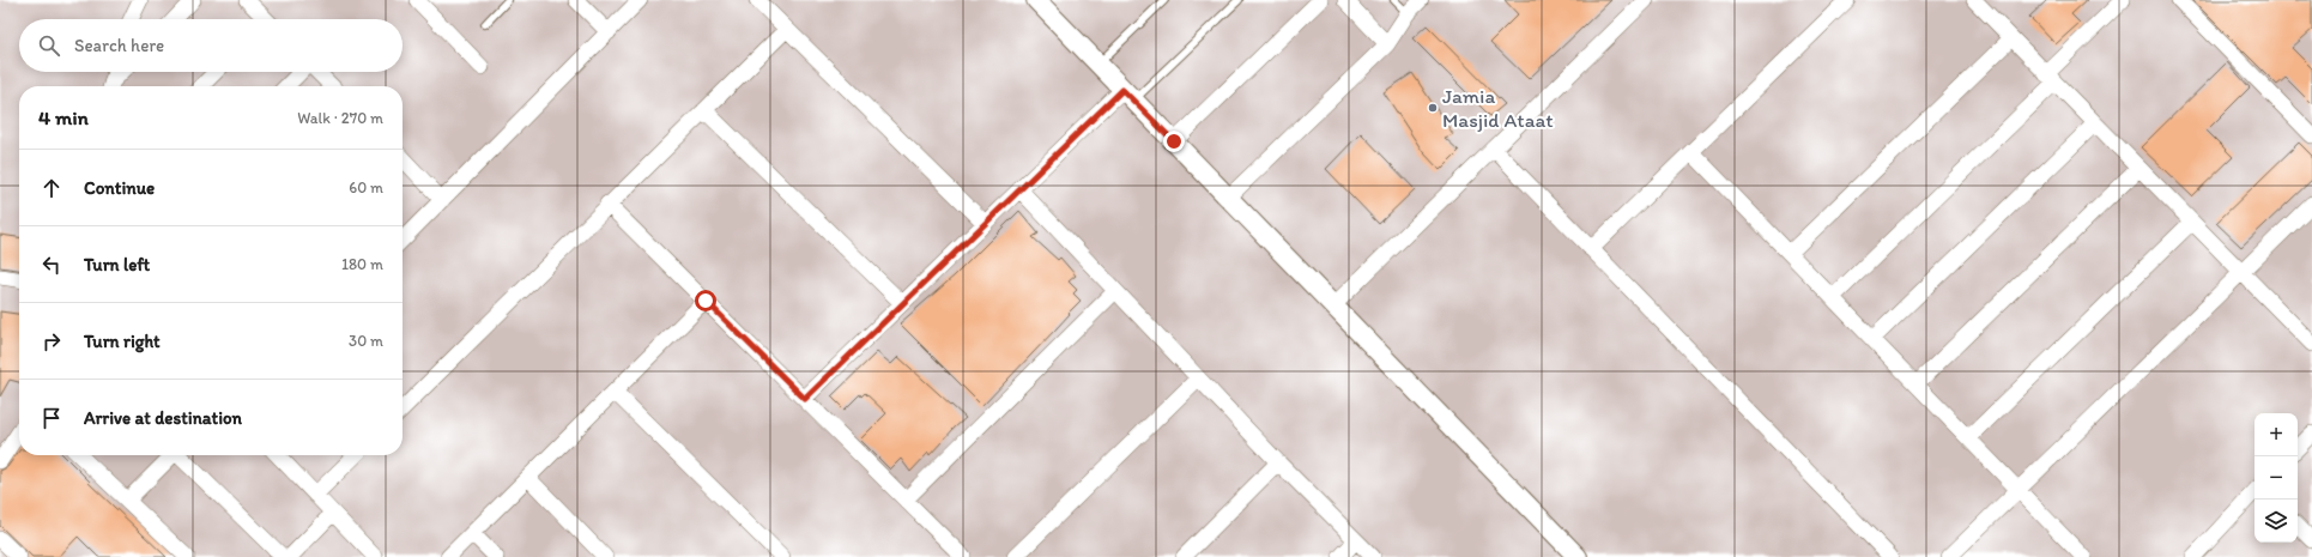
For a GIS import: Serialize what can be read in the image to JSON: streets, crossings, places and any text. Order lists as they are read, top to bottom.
{
  "places": ["Jamia Masjid Ataat"],
  "page": {
    "search": "Search here",
    "heading": ["4 min", "Walk · 270 m"],
    "list": [
      ["Continue", "60 m"],
      ["Turn left", "180 m"],
      ["Turn right", "30 m"],
      "Arrive at destination"
    ],
    "map_buttons": ["+", "−"]
  }
}
